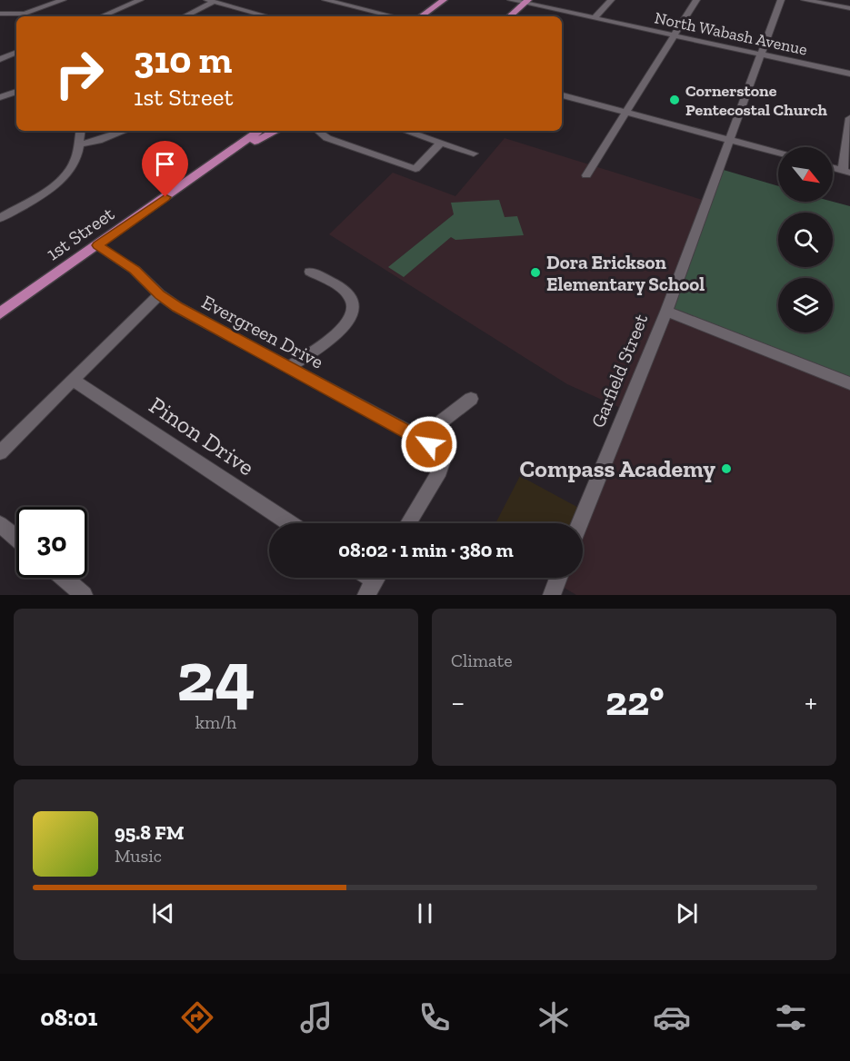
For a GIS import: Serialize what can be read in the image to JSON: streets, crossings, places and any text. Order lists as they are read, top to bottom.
{
  "streets": {
    "main road": ["1st Street"],
    "street": [
      "North Wabash Avenue",
      "Evergreen Drive",
      "Garfield Street",
      "Pinon Drive"
    ]
  },
  "crossings": [
    ["North Wabash Avenue", "Garfield Street"],
    ["1st Street", "Evergreen Drive"]
  ],
  "places": ["Cornerstone Pentecostal Church", "Dora Erickson Elementary School", "Compass Academy"],
  "north": "bottom right",
  "page": {
    "turn": ["310 m", "1st Street"],
    "limit": "30",
    "trip": "08:02 · 1 min · 380 m",
    "tile": [
      ["24", "km/h"],
      "Climate"
    ],
    "heat": ["−", "22°", "+"],
    "song": ["95.8 FM", "Music"],
    "tabs": "08:01"
  }
}
